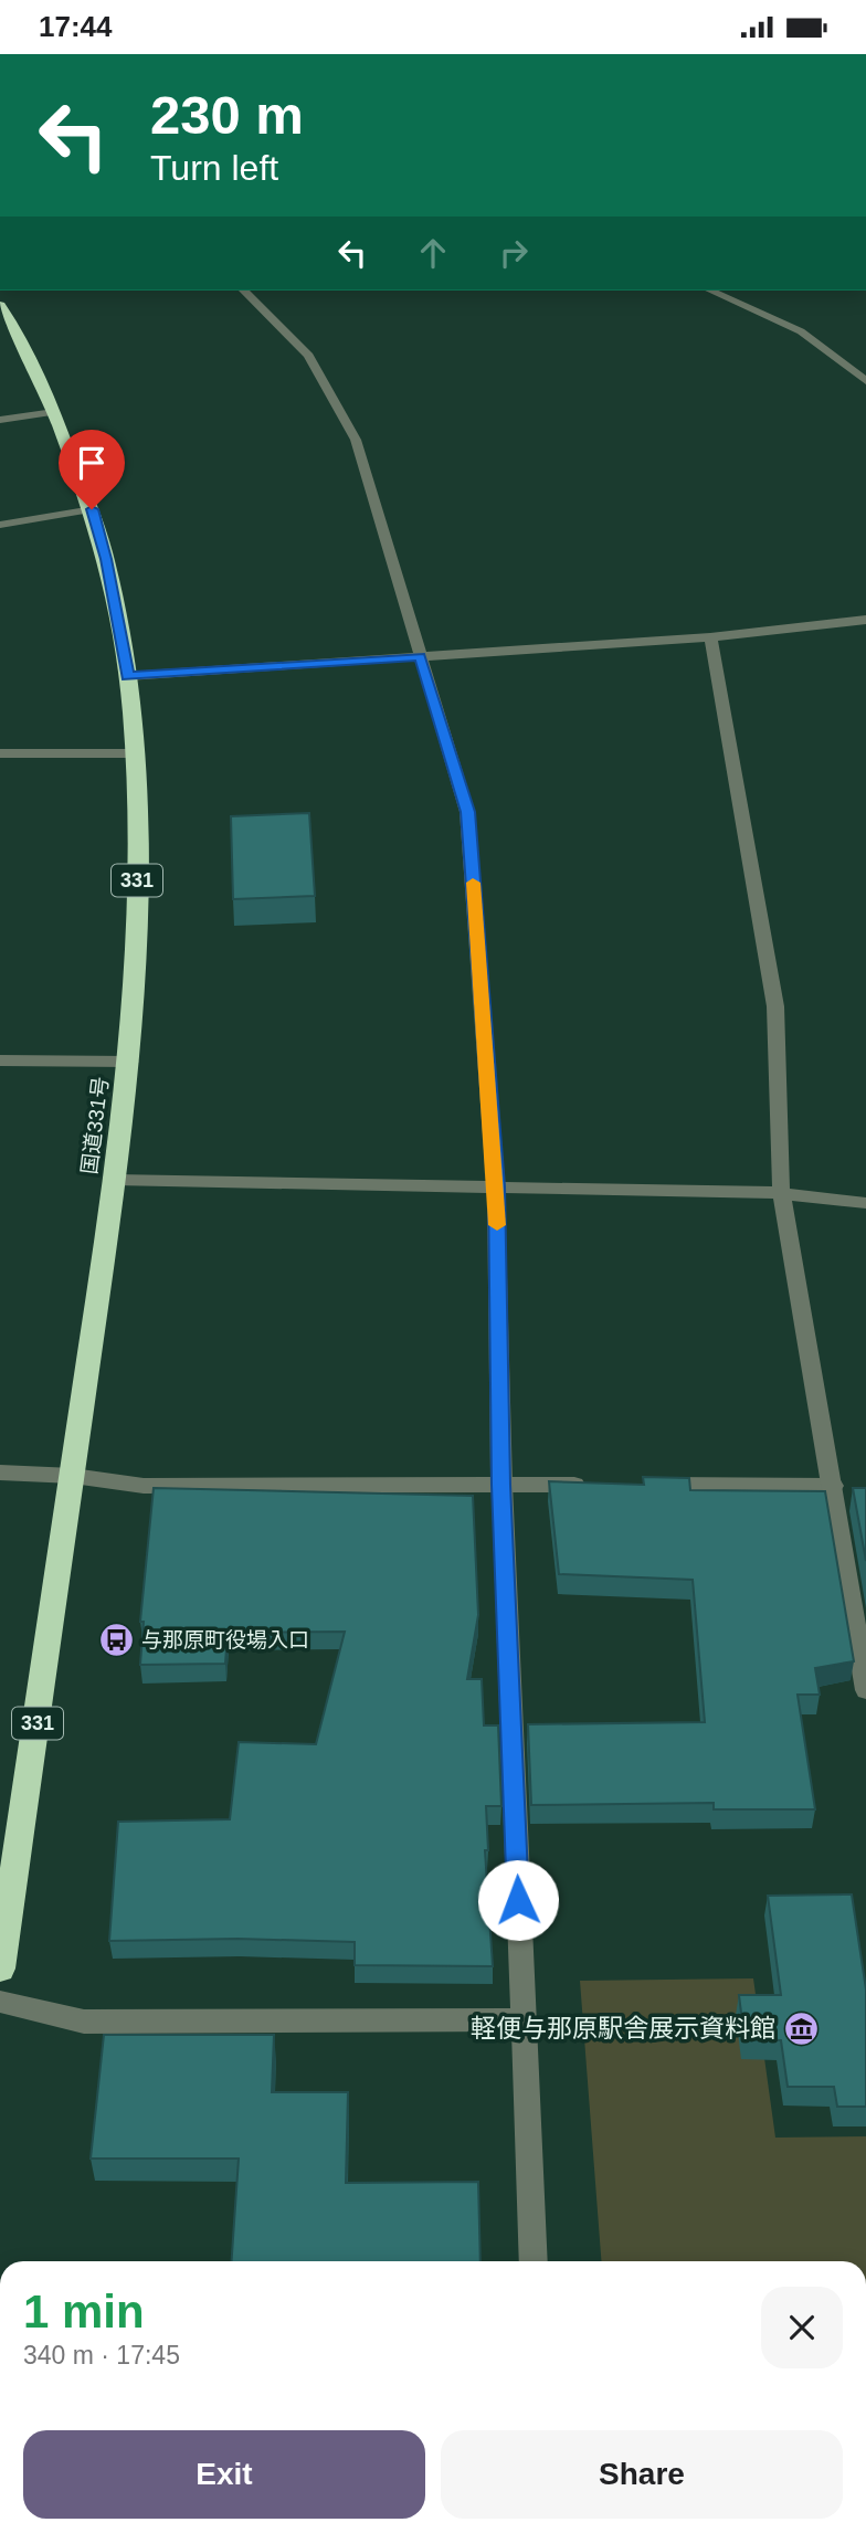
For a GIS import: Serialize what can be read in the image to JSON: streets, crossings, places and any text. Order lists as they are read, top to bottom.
{
  "streets": {
    "highway": ["331", "国道331号"]
  },
  "places": {
    "bus stop": ["与那原町役場入口"],
    "museum": ["軽便与那原駅舎展示資料館"]
  },
  "page": {
    "status": "17:44",
    "turn": ["230 m", "Turn left"],
    "heading": ["1 min", "340 m · 17:45"],
    "buttons": ["Exit", "Share"]
  }
}
